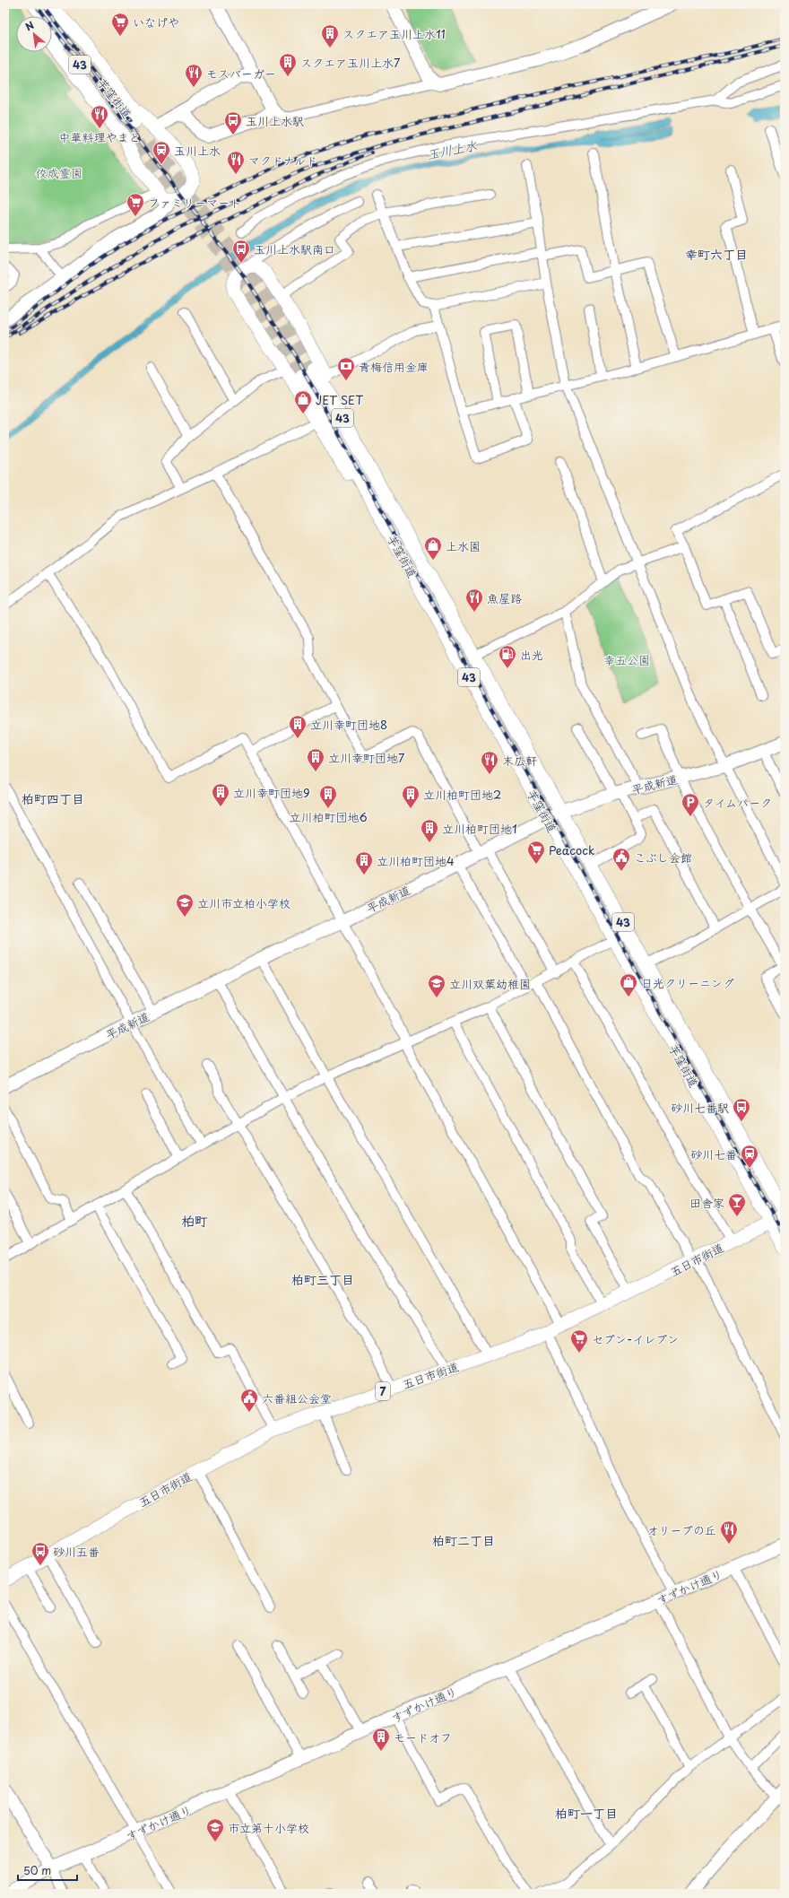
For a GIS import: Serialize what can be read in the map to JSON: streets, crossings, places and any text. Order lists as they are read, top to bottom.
{
  "streets": {
    "main road": [
      "43",
      "芋窪街道",
      "五日市街道",
      "7"
    ],
    "street": ["平成新道", "すずかけ通り"]
  },
  "crossings": [
    ["芋窪街道", "平成新道"],
    ["芋窪街道", "五日市街道"]
  ],
  "districts": [
    "幸町六丁目",
    "柏町四丁目",
    "柏町",
    "柏町三丁目",
    "柏町二丁目",
    "柏町一丁目"
  ],
  "water": ["玉川上水"],
  "parks": ["佼成霊園", "幸五公園"],
  "places": {
    "supermarket": [
      "いなげや",
      "ファミリーマート",
      "Peacock",
      "セブン-イレブン"
    ],
    "building": [
      "スクエア玉川上水11",
      "スクエア玉川上水7",
      "立川幸町団地8",
      "立川幸町団地7",
      "立川幸町団地9",
      "立川柏町団地6",
      "立川柏町団地2",
      "立川柏町団地1",
      "立川柏町団地4",
      "モードオフ"
    ],
    "restaurant": [
      "モスバーガー",
      "中華料理やまと",
      "マクドナルド",
      "魚屋路",
      "末広軒",
      "オリーブの丘"
    ],
    "bus stop": [
      "玉川上水駅",
      "玉川上水駅南口",
      "砂川七番駅",
      "砂川五番"
    ],
    "station": ["玉川上水", "砂川七番"],
    "bank": ["青梅信用金庫"],
    "shop": ["JET SET", "上水園", "日光クリーニング"],
    "fuel station": ["出光"],
    "parking": ["タイムパーク"],
    "public building": ["こぶし会館", "六番組公会堂"],
    "school or university": ["立川市立柏小学校", "立川双葉幼稚園", "市立第十小学校"],
    "bar": ["田舎家"]
  },
  "scale_bar": "50 m",
  "north": "top left"
}
